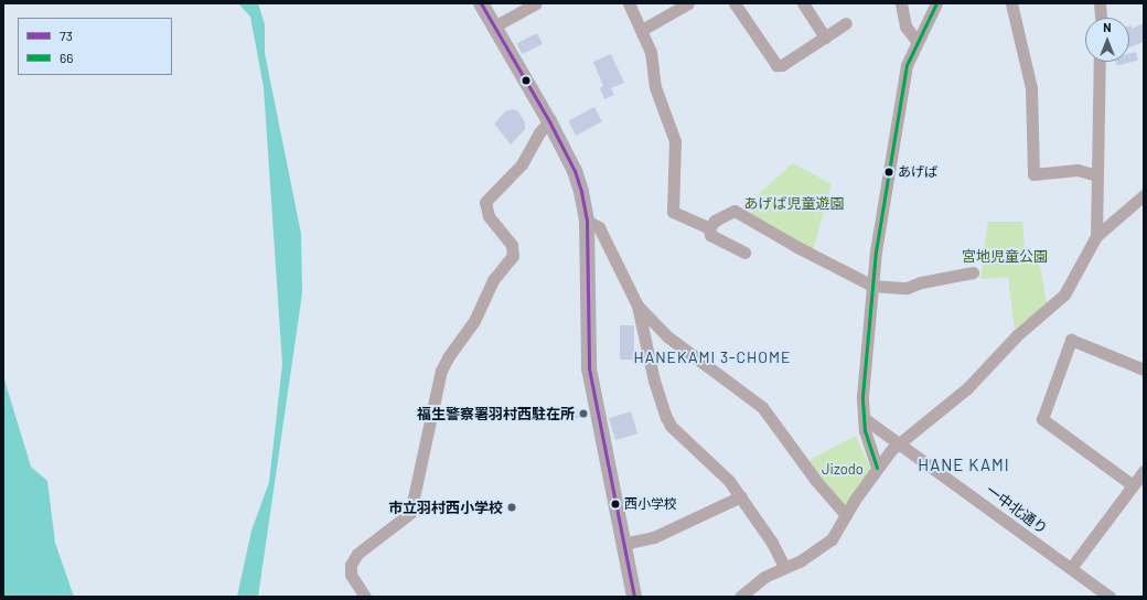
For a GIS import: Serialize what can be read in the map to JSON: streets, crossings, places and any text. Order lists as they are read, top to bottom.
{
  "streets": {
    "street": ["一中北通り"]
  },
  "districts": ["HANEKAMI 3-CHOME", "HANE KAMI"],
  "parks": ["あげば児童遊園", "宮地児童公園", "Jizodo"],
  "places": [
    "あげば",
    "福生警察署羽村西駐在所",
    "西小学校",
    "市立羽村西小学校"
  ],
  "lines": ["transit line 73", "transit line 66"],
  "legend": ["73", "66"],
  "north": "top"
}
